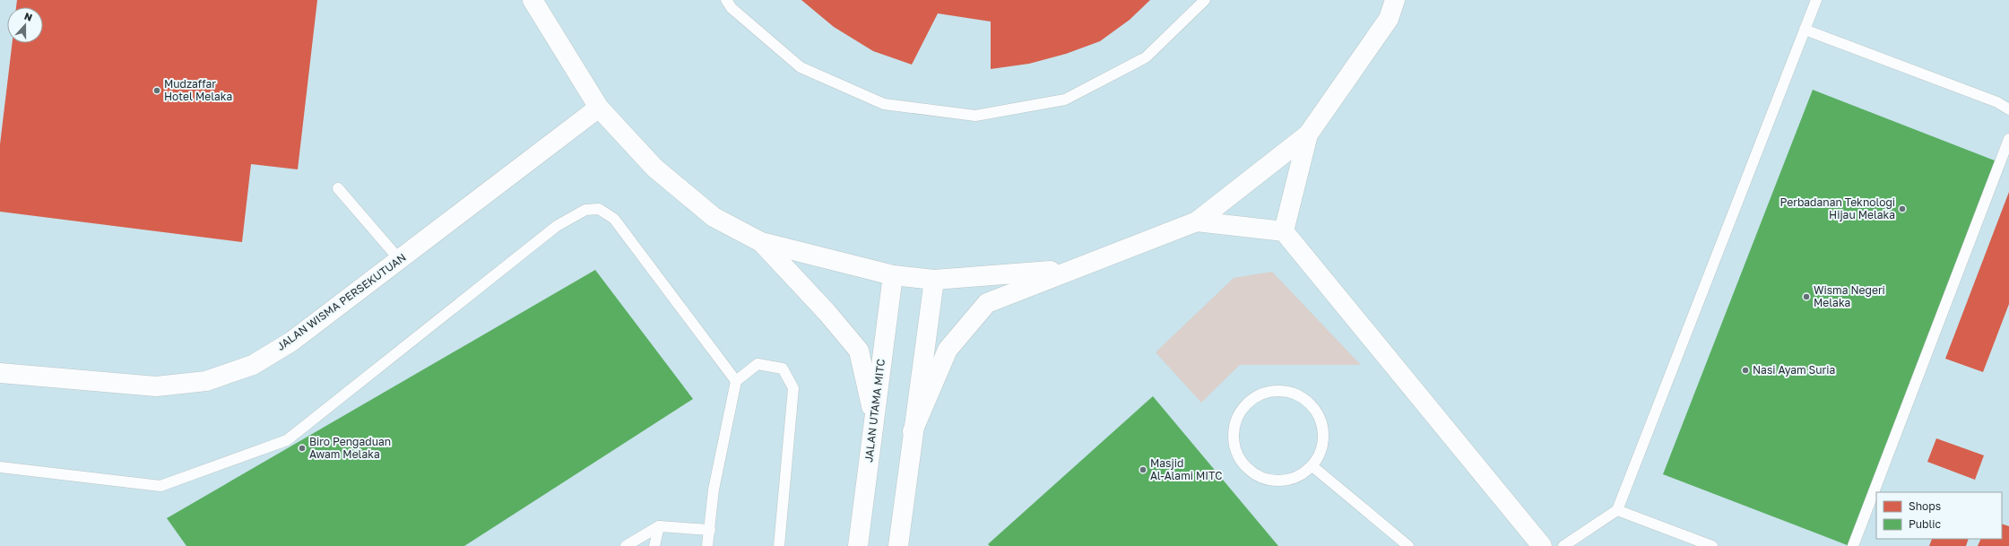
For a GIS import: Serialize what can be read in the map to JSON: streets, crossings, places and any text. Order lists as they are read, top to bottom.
{
  "streets": {
    "main road": ["JALAN WISMA PERSEKUTUAN", "JALAN UTAMA MITC"]
  },
  "places": [
    "Mudzaffar Hotel Melaka",
    "Perbadanan Teknologi Hijau Melaka",
    "Wisma Negeri Melaka",
    "Nasi Ayam Suria",
    "Biro Pengaduan Awam Melaka",
    "Masjid Al-Alami MITC"
  ],
  "legend": ["Shops", "Public"],
  "north": "top"
}
